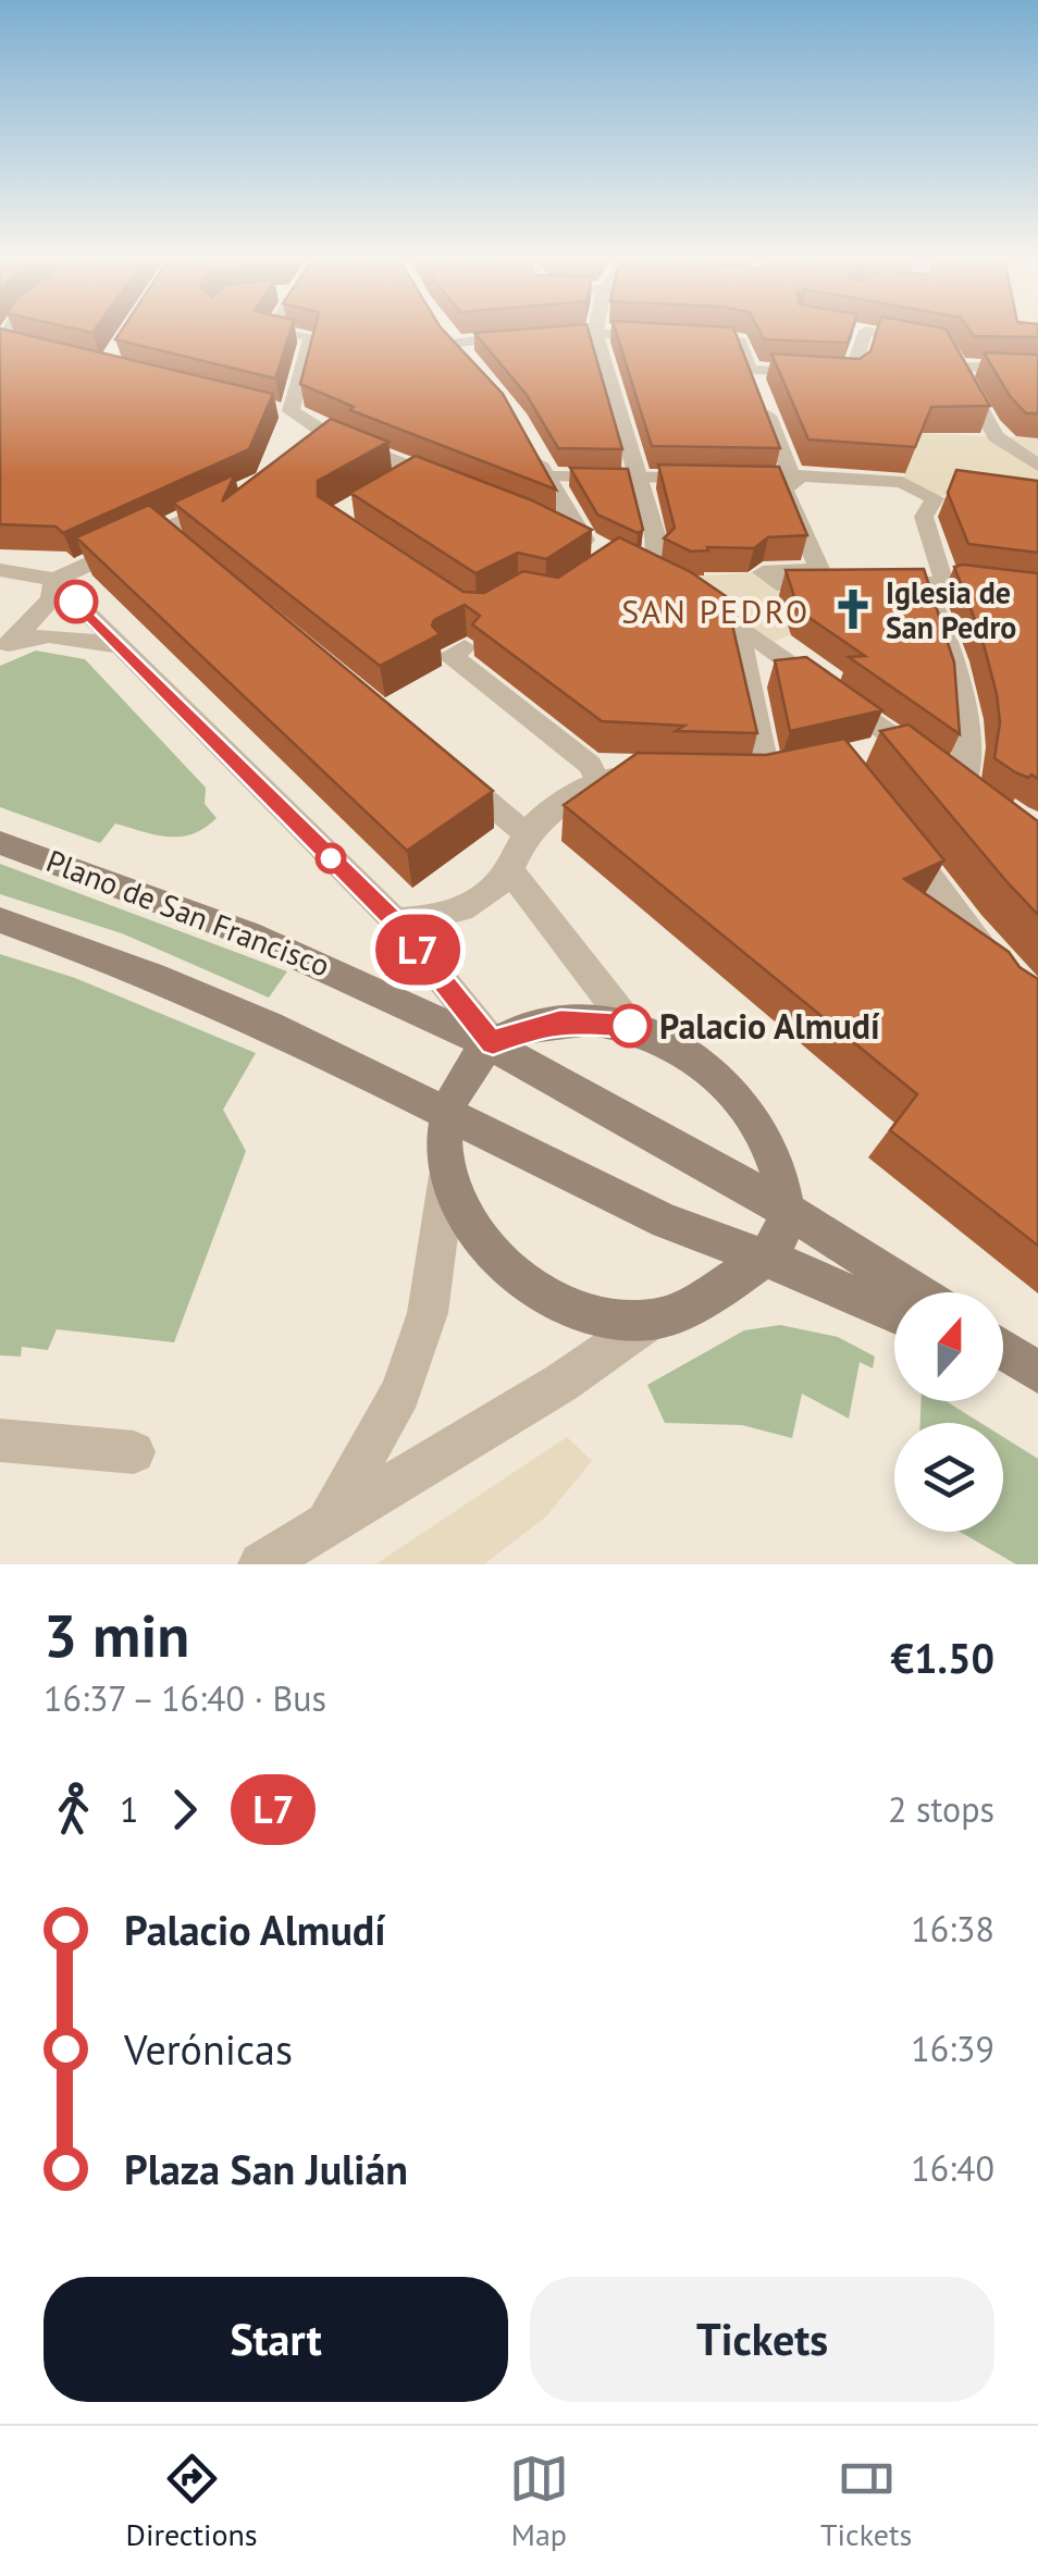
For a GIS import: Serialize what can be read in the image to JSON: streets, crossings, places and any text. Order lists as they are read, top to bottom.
{
  "streets": {
    "main road": ["Plano de San Francisco"]
  },
  "districts": ["SAN PEDRO"],
  "places": {
    "church": ["Iglesia de San Pedro"],
    "other": ["Palacio Almudí"]
  },
  "lines": ["bus line L7"],
  "north": "top",
  "page": {
    "on_map": "L7",
    "heading": ["3 min", "16:37 – 16:40 · Bus", "€1.50"],
    "legs": ["1", "L7", "2 stops"],
    "list": [
      {
        "name": "Palacio Almudí",
        "value": "16:38"
      },
      {
        "name": "Verónicas",
        "value": "16:39"
      },
      {
        "name": "Plaza San Julián",
        "value": "16:40"
      }
    ],
    "buttons": ["Start", "Tickets"],
    "tabs": ["Directions", "Map", "Tickets"]
  }
}
